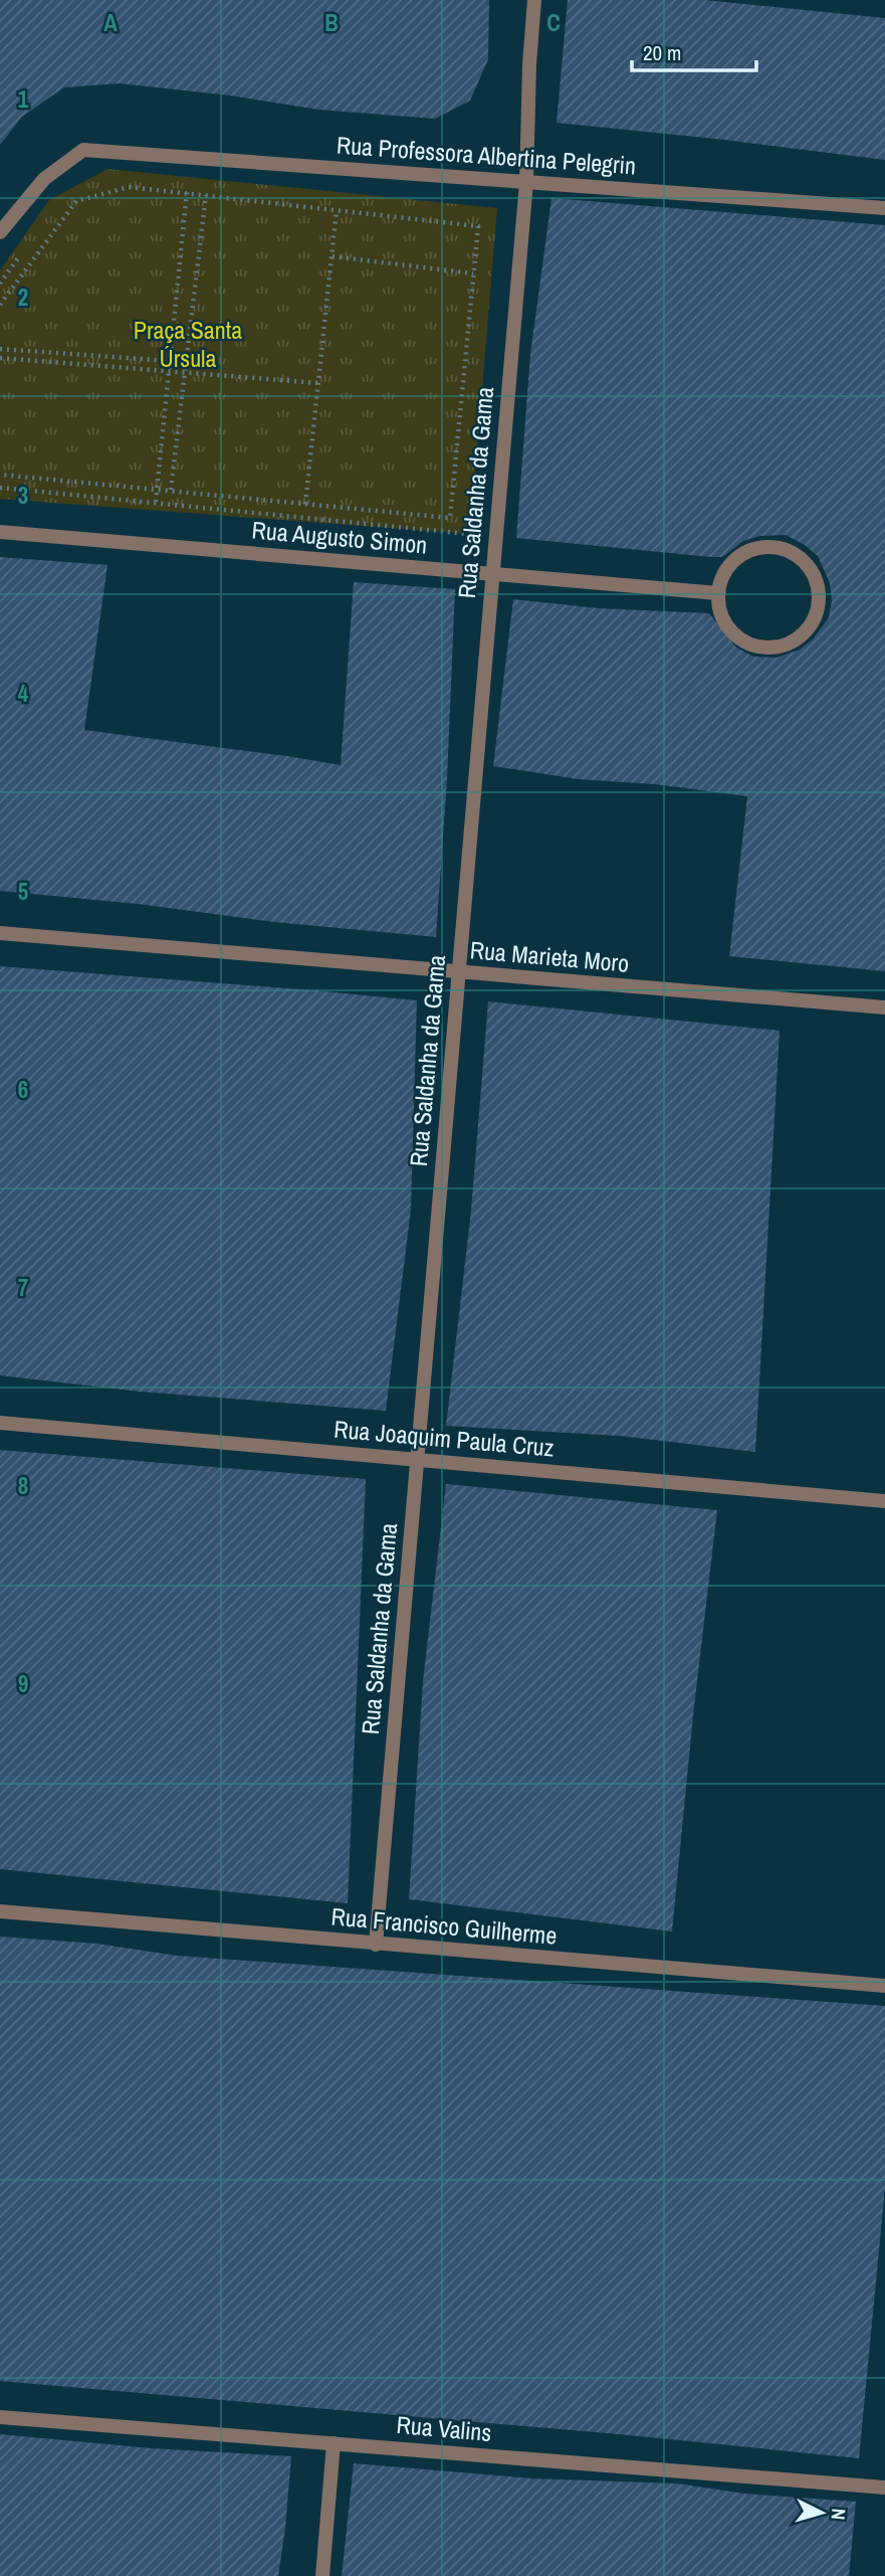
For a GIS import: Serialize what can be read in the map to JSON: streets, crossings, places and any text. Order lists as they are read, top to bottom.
{
  "streets": {
    "street": [
      "Rua Professora Albertina Pelegrin",
      "Rua Saldanha da Gama",
      "Rua Augusto Simon",
      "Rua Marieta Moro",
      "Rua Joaquim Paula Cruz",
      "Rua Francisco Guilherme",
      "Rua Valins"
    ]
  },
  "crossings": [
    ["Rua Professora Albertina Pelegrin", "Rua Saldanha da Gama"],
    ["Rua Saldanha da Gama", "Rua Augusto Simon"],
    ["Rua Saldanha da Gama", "Rua Marieta Moro"],
    ["Rua Saldanha da Gama", "Rua Joaquim Paula Cruz"],
    ["Rua Saldanha da Gama", "Rua Francisco Guilherme"]
  ],
  "parks": ["Praça Santa Úrsula"],
  "scale_bar": "20 m",
  "north": "right",
  "grid": {
    "columns": ["A", "B", "C"],
    "rows": [
      "1",
      "2",
      "3",
      "4",
      "5",
      "6",
      "7",
      "8",
      "9"
    ]
  }
}
